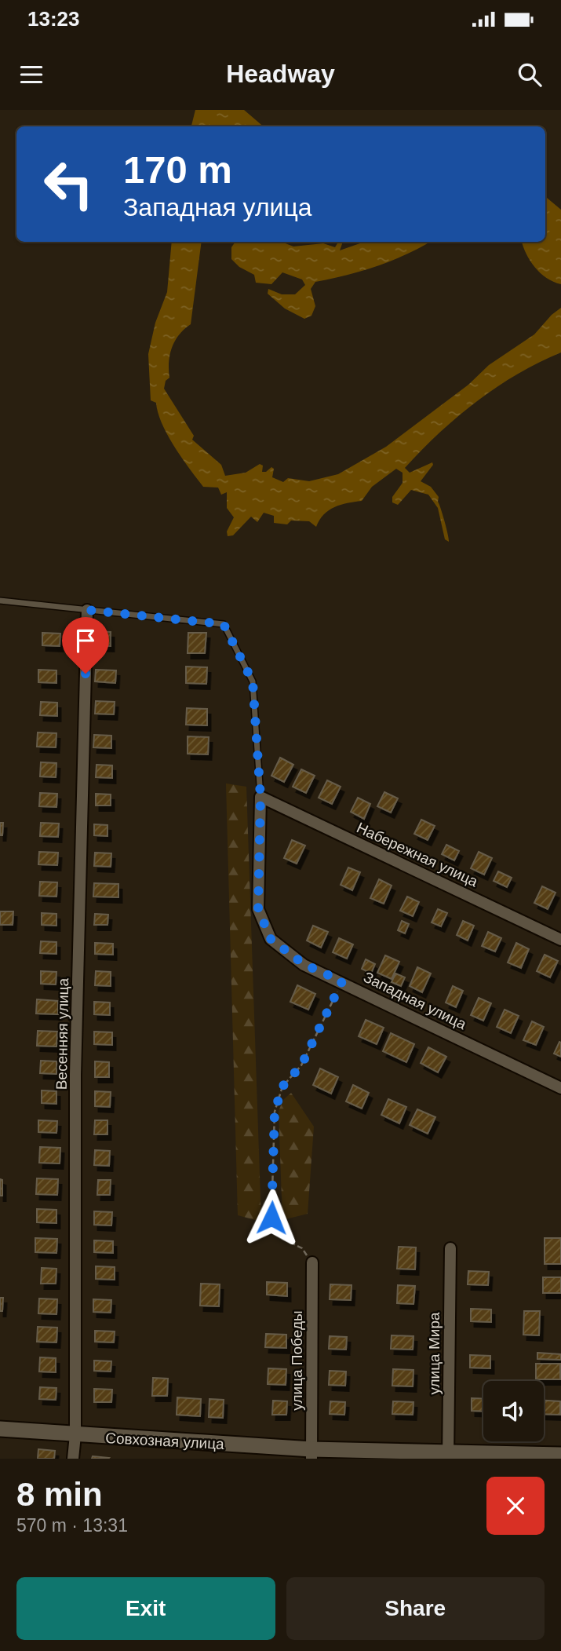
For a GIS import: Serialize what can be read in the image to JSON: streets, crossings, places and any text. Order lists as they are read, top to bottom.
{
  "streets": {
    "street": [
      "Набережная улица",
      "Западная улица",
      "Весенняя улица",
      "улица Мира",
      "улица Победы",
      "Совхозная улица"
    ]
  },
  "crossings": [
    ["Набережная улица", "Западная улица"],
    ["Весенняя улица", "Совхозная улица"],
    ["улица Мира", "Совхозная улица"],
    ["улица Победы", "Совхозная улица"]
  ],
  "page": {
    "status": "13:23",
    "header": "Headway",
    "turn": ["170 m", "Западная улица"],
    "heading": ["8 min", "570 m · 13:31"],
    "buttons": ["Exit", "Share"]
  }
}
